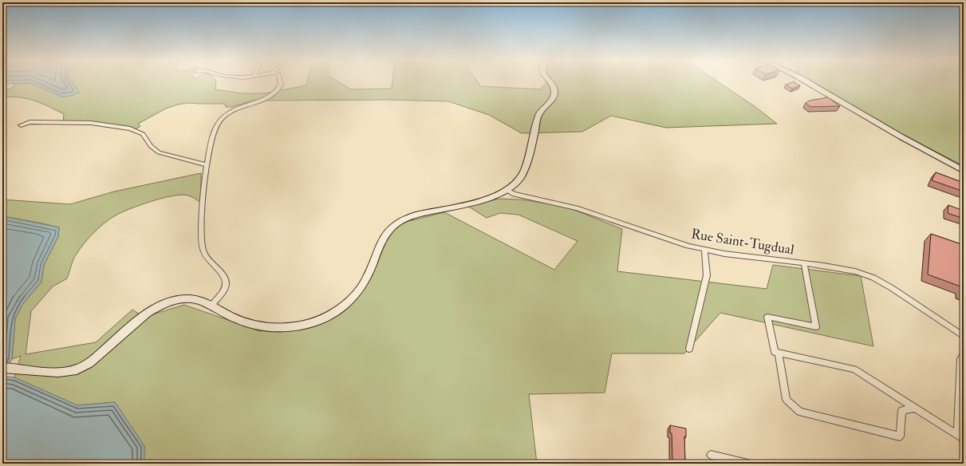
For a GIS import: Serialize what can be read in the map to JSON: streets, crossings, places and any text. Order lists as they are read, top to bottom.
{
  "streets": {
    "street": ["Rue Saint-Tugdual"]
  }
}
